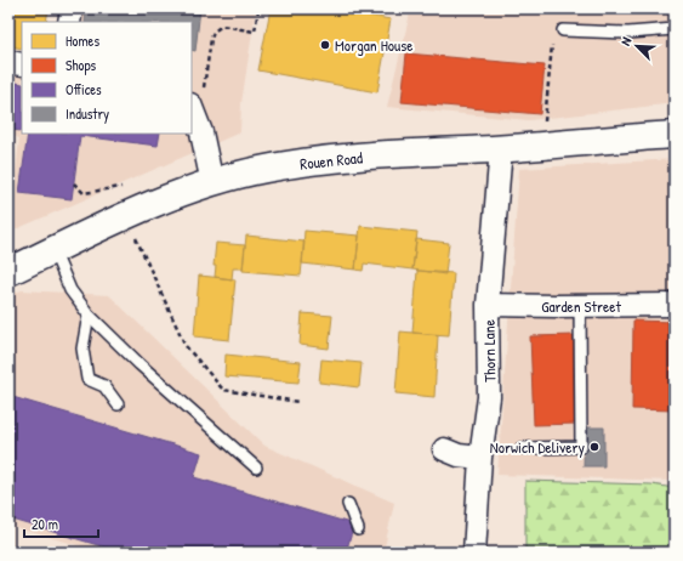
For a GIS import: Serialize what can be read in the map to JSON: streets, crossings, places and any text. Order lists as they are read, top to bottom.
{
  "streets": {
    "street": ["Rouen Road", "Garden Street", "Thorn Lane"]
  },
  "crossings": [
    ["Rouen Road", "Thorn Lane"],
    ["Garden Street", "Thorn Lane"]
  ],
  "places": ["Morgan House", "Norwich Delivery"],
  "legend": [
    "Homes",
    "Shops",
    "Offices",
    "Industry"
  ],
  "scale_bar": "20 m",
  "north": "top left"
}
